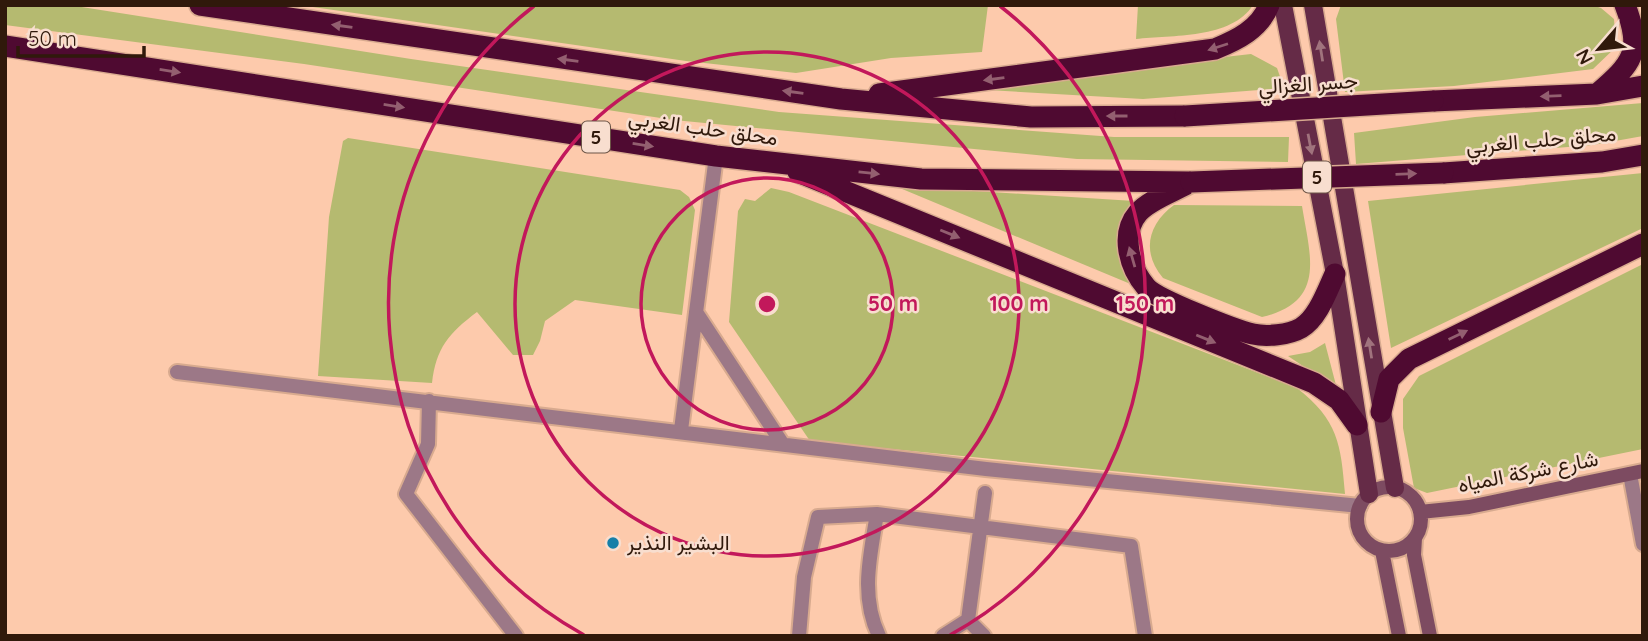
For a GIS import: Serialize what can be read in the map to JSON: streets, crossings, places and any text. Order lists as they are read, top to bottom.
{
  "streets": {
    "highway": ["جسر الغزالي", "محلق حلب الغربي", "5"],
    "main road": ["شارع شركة المياه"]
  },
  "crossings": [
    ["جسر الغزالي", "محلق حلب الغربي"]
  ],
  "places": ["البشير النذير"],
  "scale_bar": "50 m",
  "north": "bottom left",
  "rings": ["50 m", "100 m", "150 m"]
}
